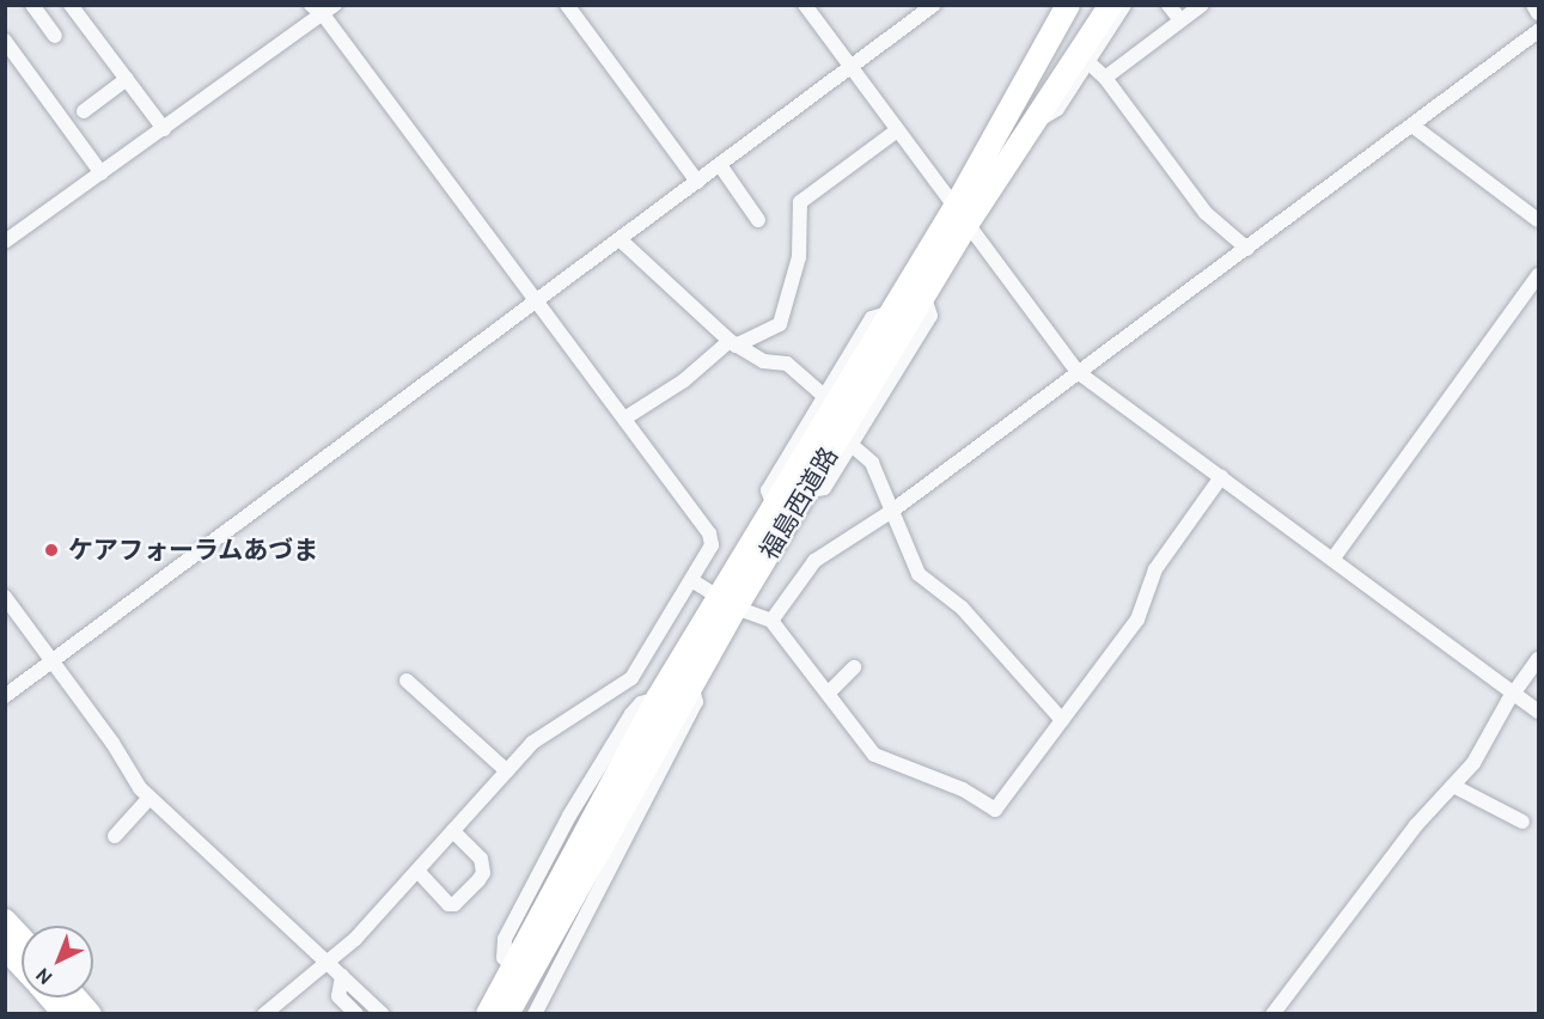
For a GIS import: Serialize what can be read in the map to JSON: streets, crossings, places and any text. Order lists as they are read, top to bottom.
{
  "streets": {
    "highway": ["福島西道路"]
  },
  "places": ["ケアフォーラムあづま"],
  "north": "bottom left"
}
